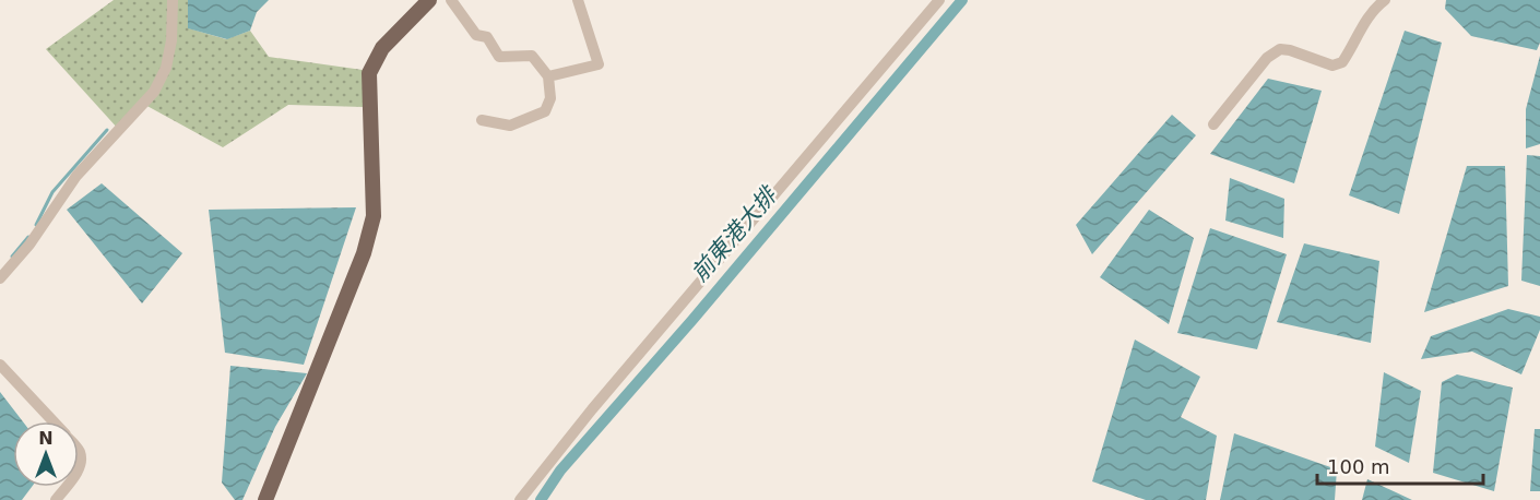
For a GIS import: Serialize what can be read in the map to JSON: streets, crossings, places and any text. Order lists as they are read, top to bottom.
{
  "water": ["前東港大排"],
  "scale_bar": "100 m",
  "north": "top"
}
